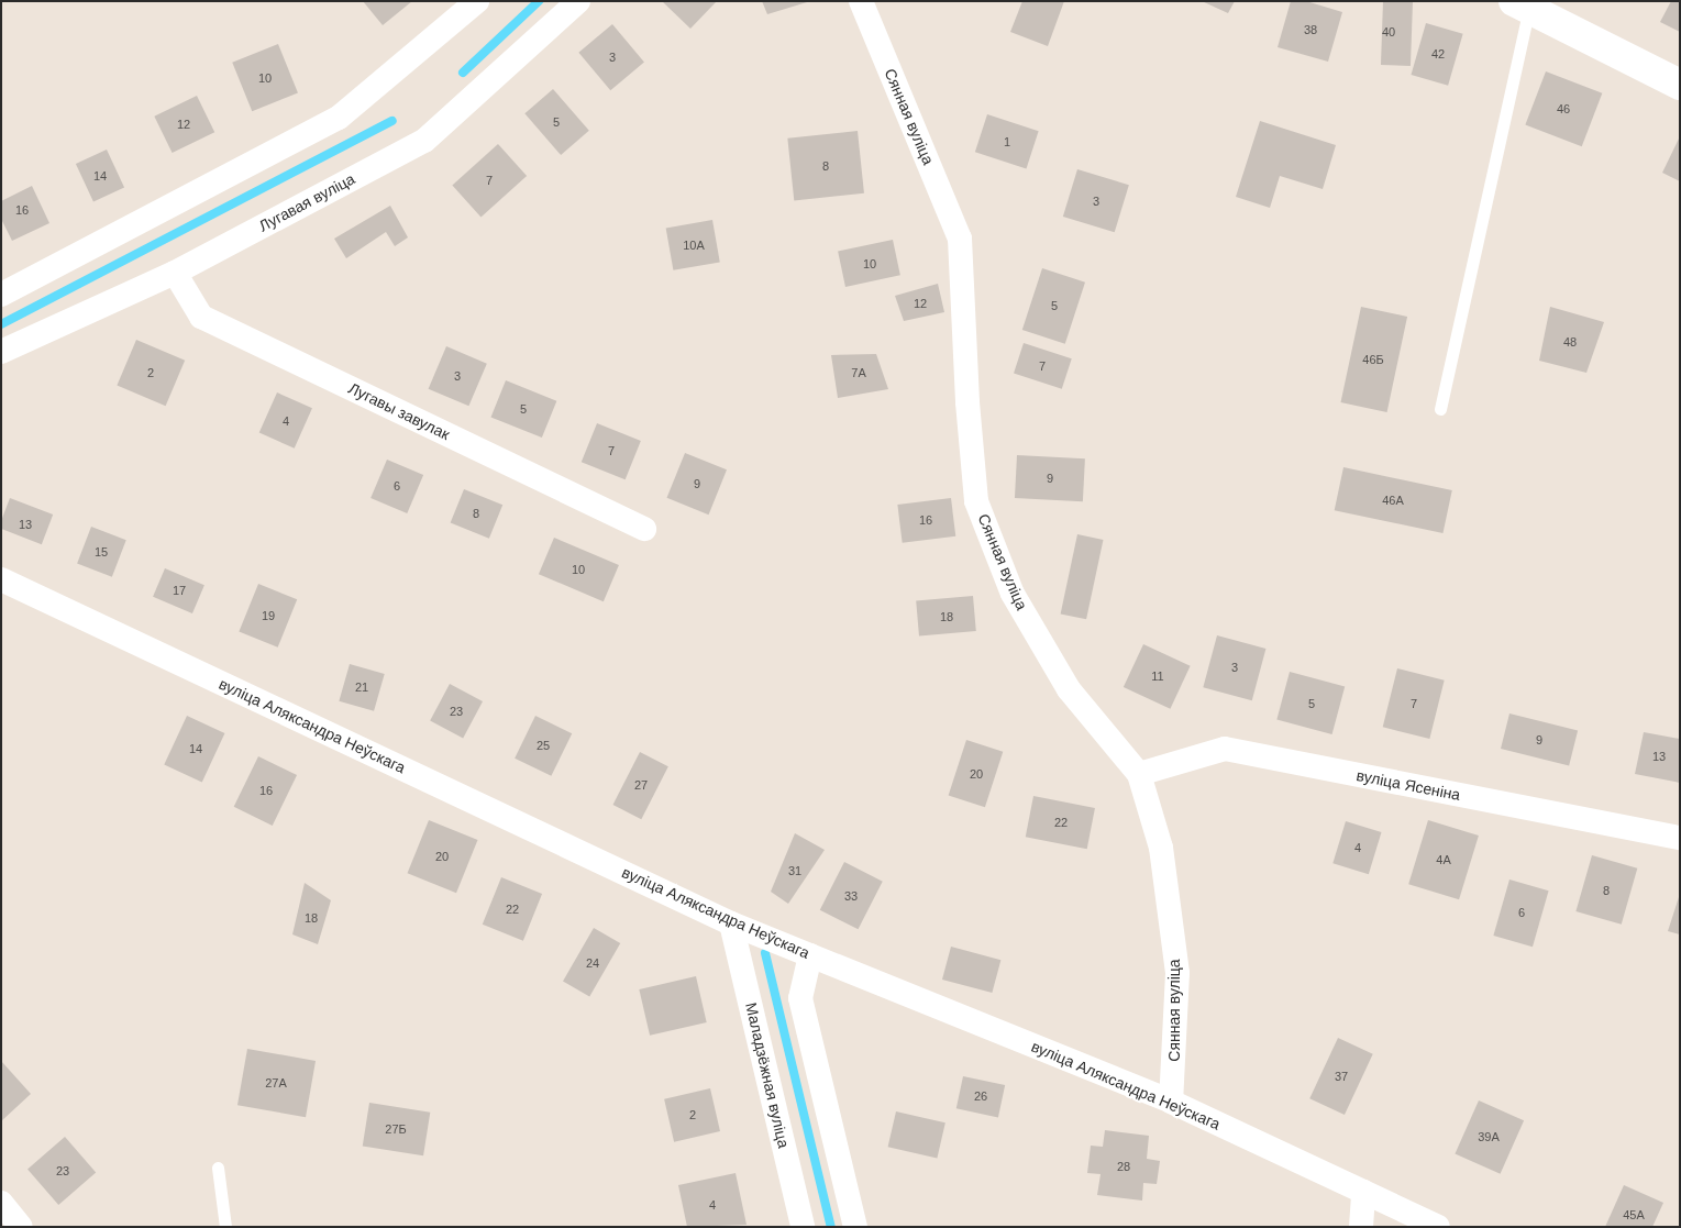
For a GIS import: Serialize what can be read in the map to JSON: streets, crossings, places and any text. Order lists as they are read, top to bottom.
{
  "streets": {
    "street": [
      "Сянная вуліца",
      "Лугавая вуліца",
      "Лугавы завулак",
      "вуліца Аляксандра Неўскага",
      "вуліца Ясеніна",
      "Маладзёжная вуліца"
    ]
  },
  "crossings": [
    ["Сянная вуліца", "вуліца Аляксандра Неўскага"],
    ["Сянная вуліца", "вуліца Ясеніна"],
    ["Лугавая вуліца", "Лугавы завулак"],
    ["вуліца Аляксандра Неўскага", "Маладзёжная вуліца"]
  ],
  "house_numbers": [
    "38",
    "40",
    "42",
    "3",
    "10",
    "46",
    "5",
    "12",
    "1",
    "8",
    "14",
    "7",
    "3",
    "16",
    "10А",
    "10",
    "12",
    "5",
    "48",
    "46Б",
    "7",
    "2",
    "7А",
    "3",
    "5",
    "4",
    "7",
    "9",
    "9",
    "6",
    "46А",
    "8",
    "16",
    "13",
    "15",
    "10",
    "17",
    "19",
    "18",
    "3",
    "11",
    "21",
    "5",
    "7",
    "23",
    "9",
    "25",
    "14",
    "13",
    "20",
    "27",
    "16",
    "22",
    "4",
    "20",
    "4А",
    "31",
    "8",
    "33",
    "22",
    "6",
    "18",
    "24",
    "37",
    "27А",
    "26",
    "2",
    "27Б",
    "39А",
    "28",
    "23",
    "4",
    "45А"
  ]
}
